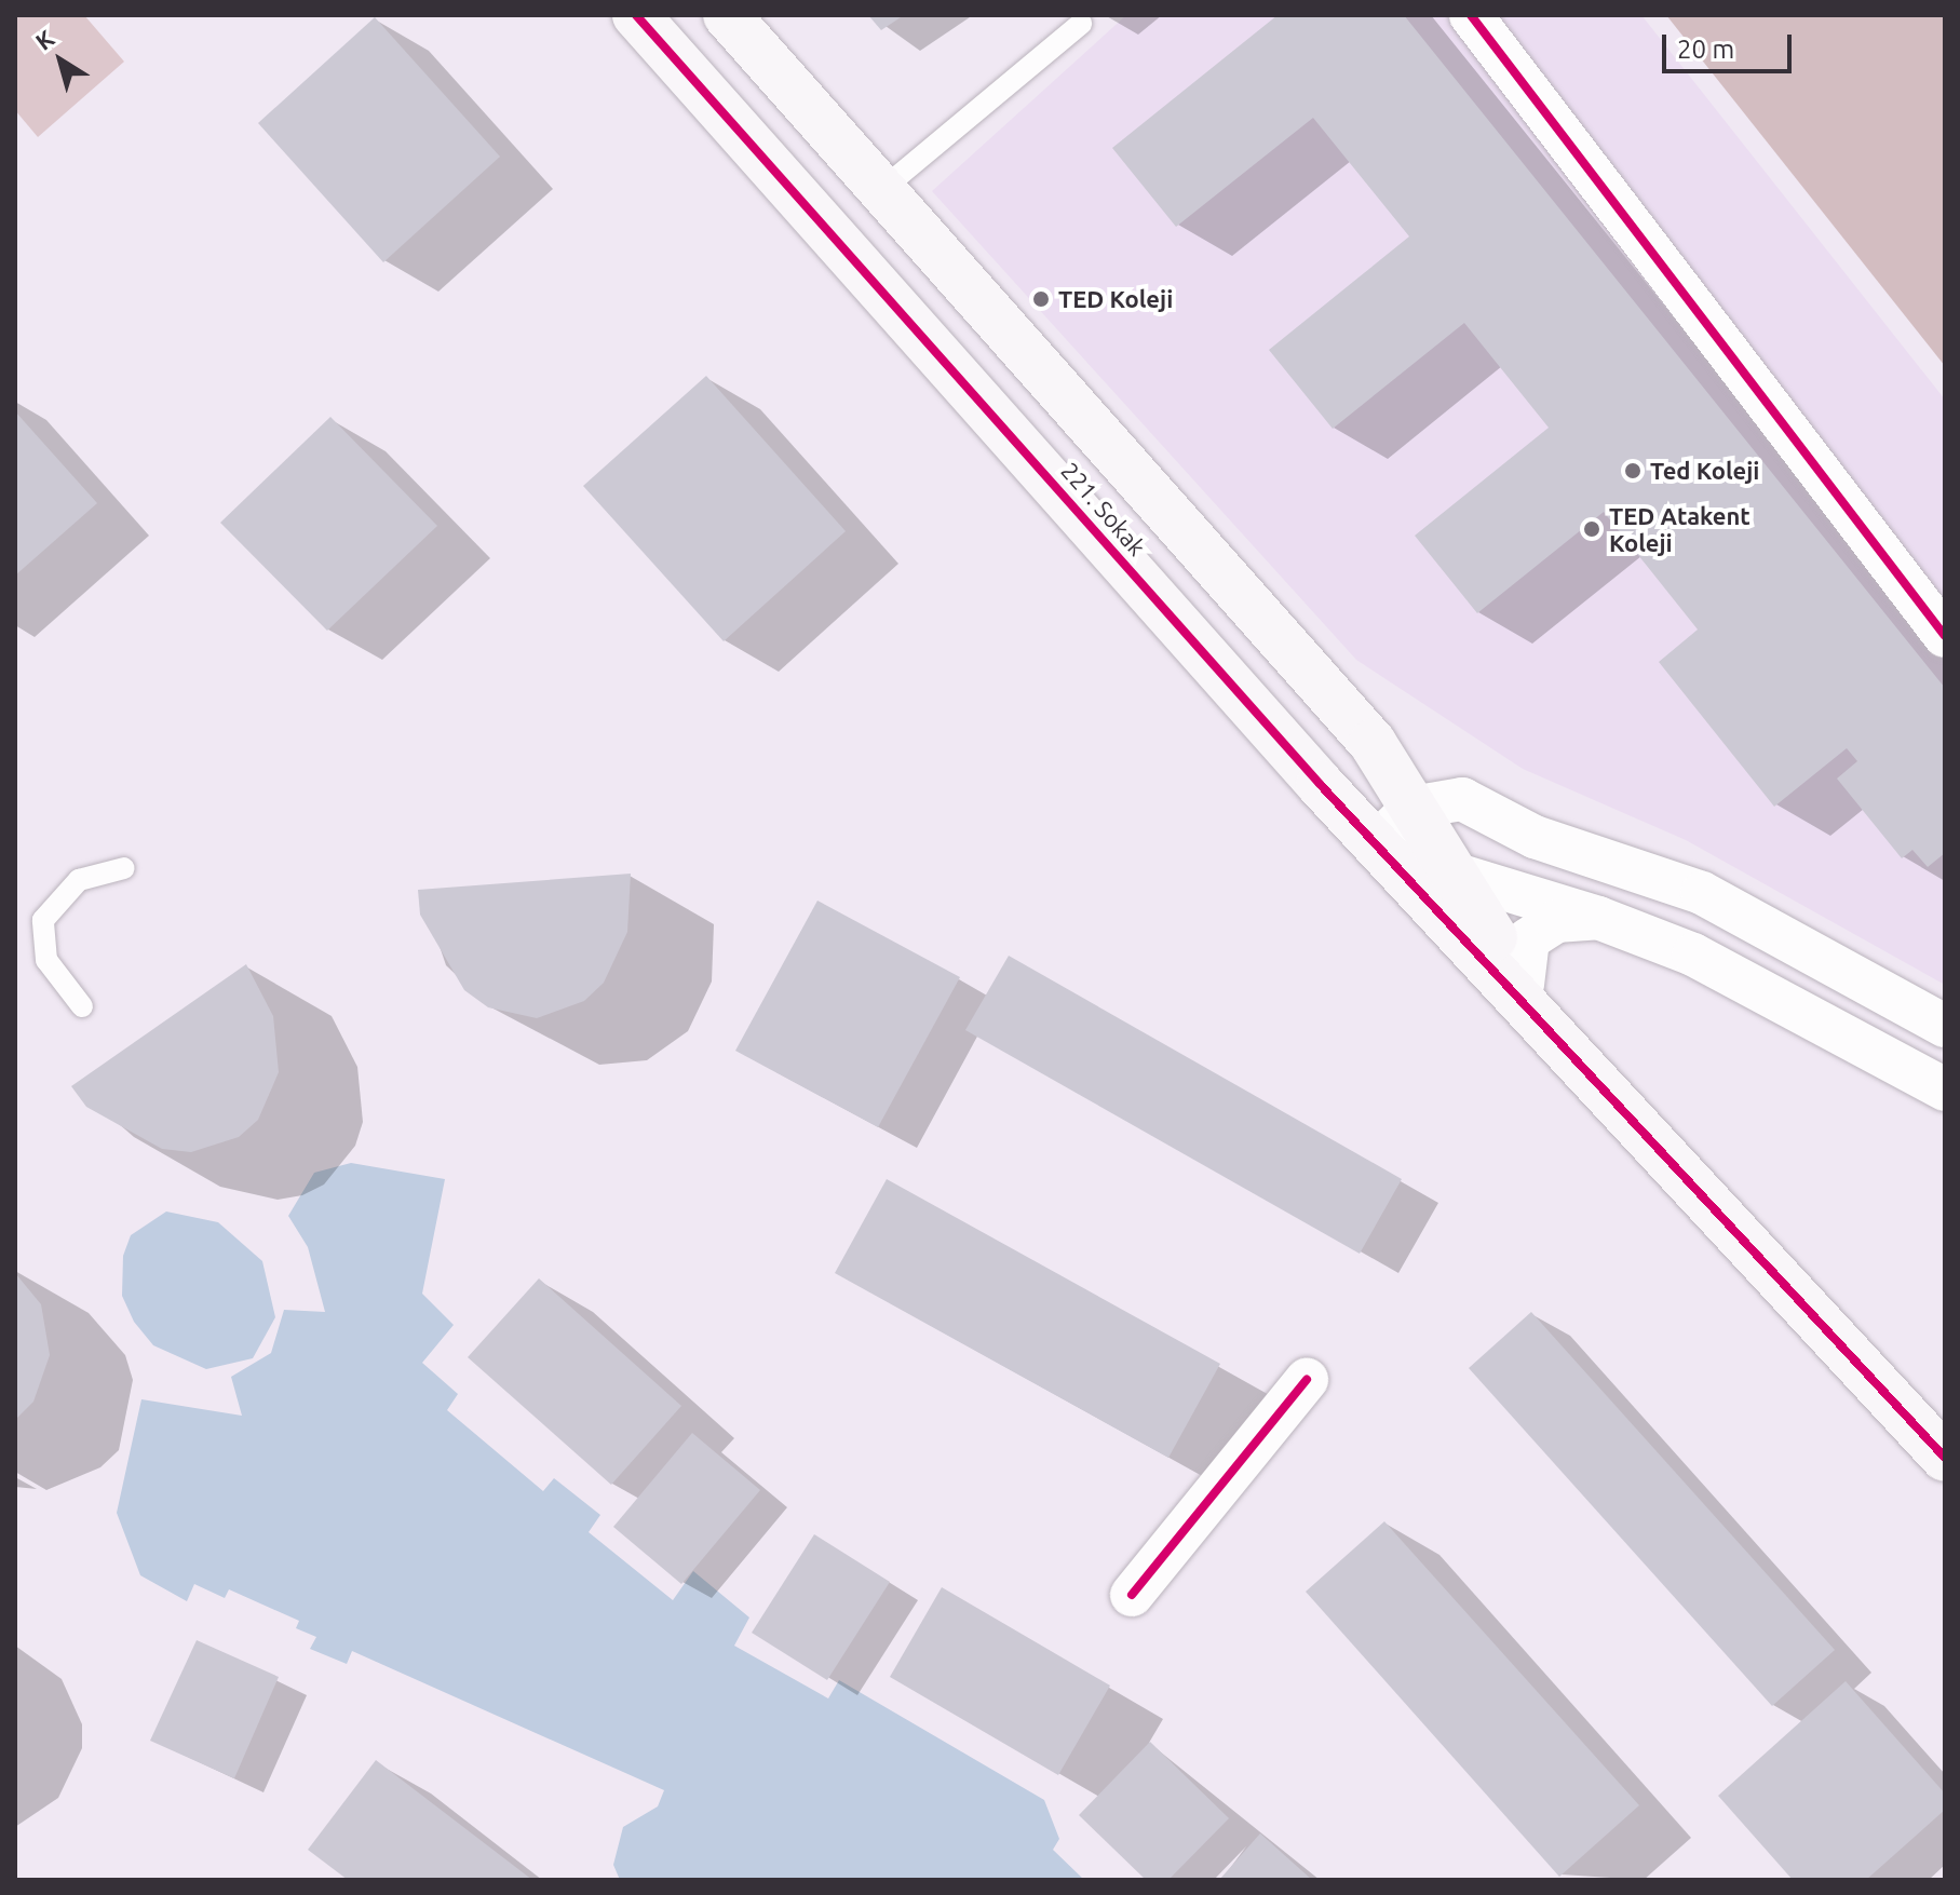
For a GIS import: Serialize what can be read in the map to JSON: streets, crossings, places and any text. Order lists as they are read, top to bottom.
{
  "streets": {
    "street": ["221. Sokak"]
  },
  "places": ["TED Koleji", "Ted Koleji", "TED Atakent Koleji"],
  "scale_bar": "20 m",
  "north": "top left"
}
